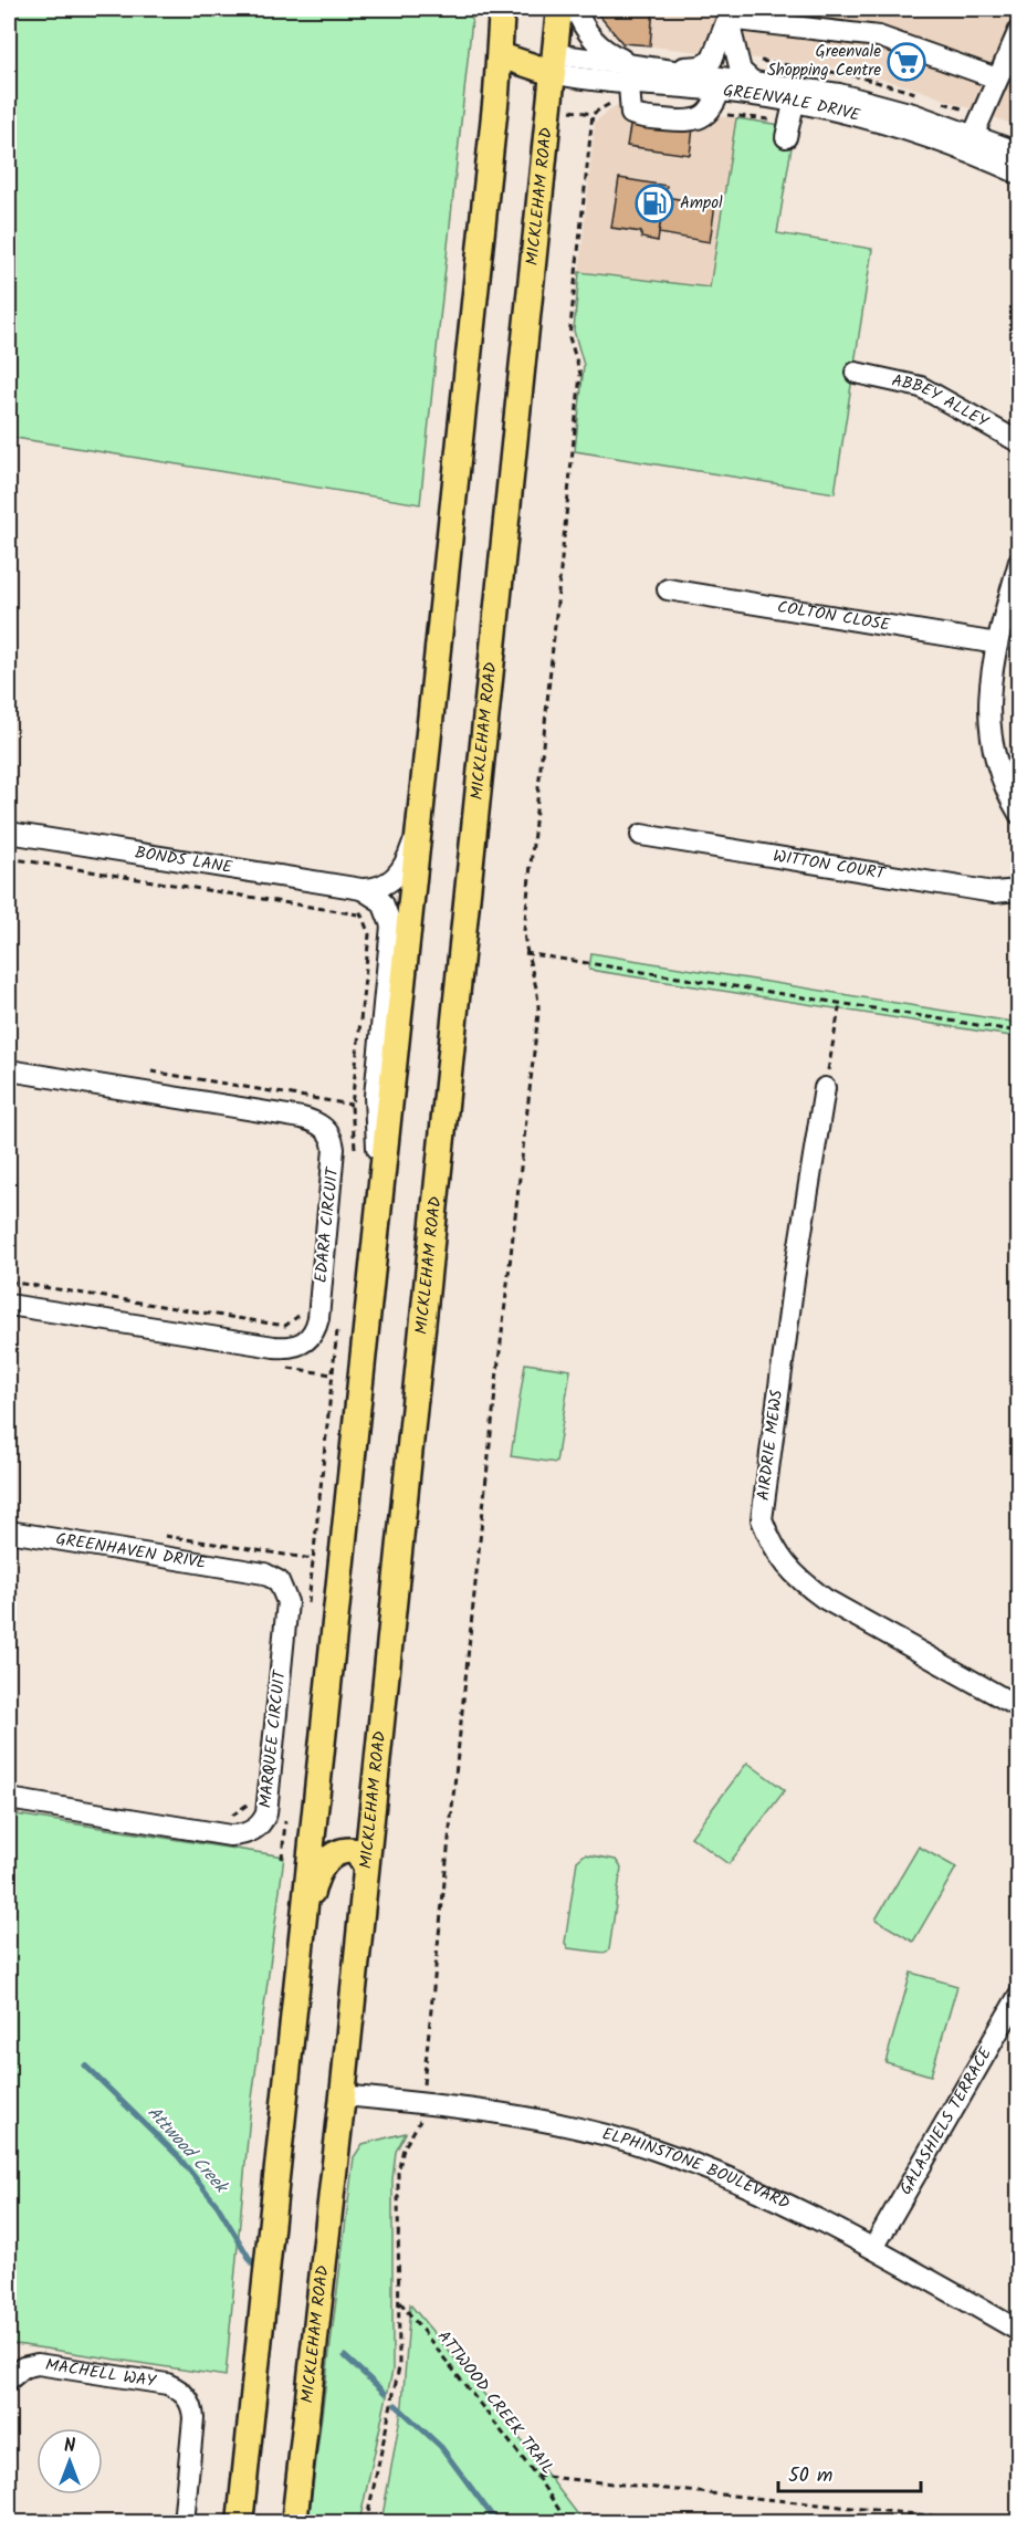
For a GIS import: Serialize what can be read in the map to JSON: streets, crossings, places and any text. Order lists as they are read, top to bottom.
{
  "streets": {
    "main road": ["MICKLEHAM ROAD"],
    "street": [
      "GREENVALE DRIVE",
      "ABBEY ALLEY",
      "COLTON CLOSE",
      "BONDS LANE",
      "WITTON COURT",
      "EDARA CIRCUIT",
      "AIRDRIE MEWS",
      "GREENHAVEN DRIVE",
      "MARQUEE CIRCUIT",
      "GALASHIELS TERRACE",
      "ELPHINSTONE BOULEVARD",
      "MACHELL WAY"
    ],
    "path": ["ATTWOOD CREEK TRAIL"]
  },
  "crossings": [
    ["GREENVALE DRIVE", "MICKLEHAM ROAD"],
    ["MICKLEHAM ROAD", "ELPHINSTONE BOULEVARD"],
    ["GREENHAVEN DRIVE", "MARQUEE CIRCUIT"],
    ["GALASHIELS TERRACE", "ELPHINSTONE BOULEVARD"]
  ],
  "water": ["Attwood Creek"],
  "places": {
    "supermarket": ["Greenvale Shopping Centre"],
    "fuel station": ["Ampol"]
  },
  "scale_bar": "50 m",
  "north": "top"
}
